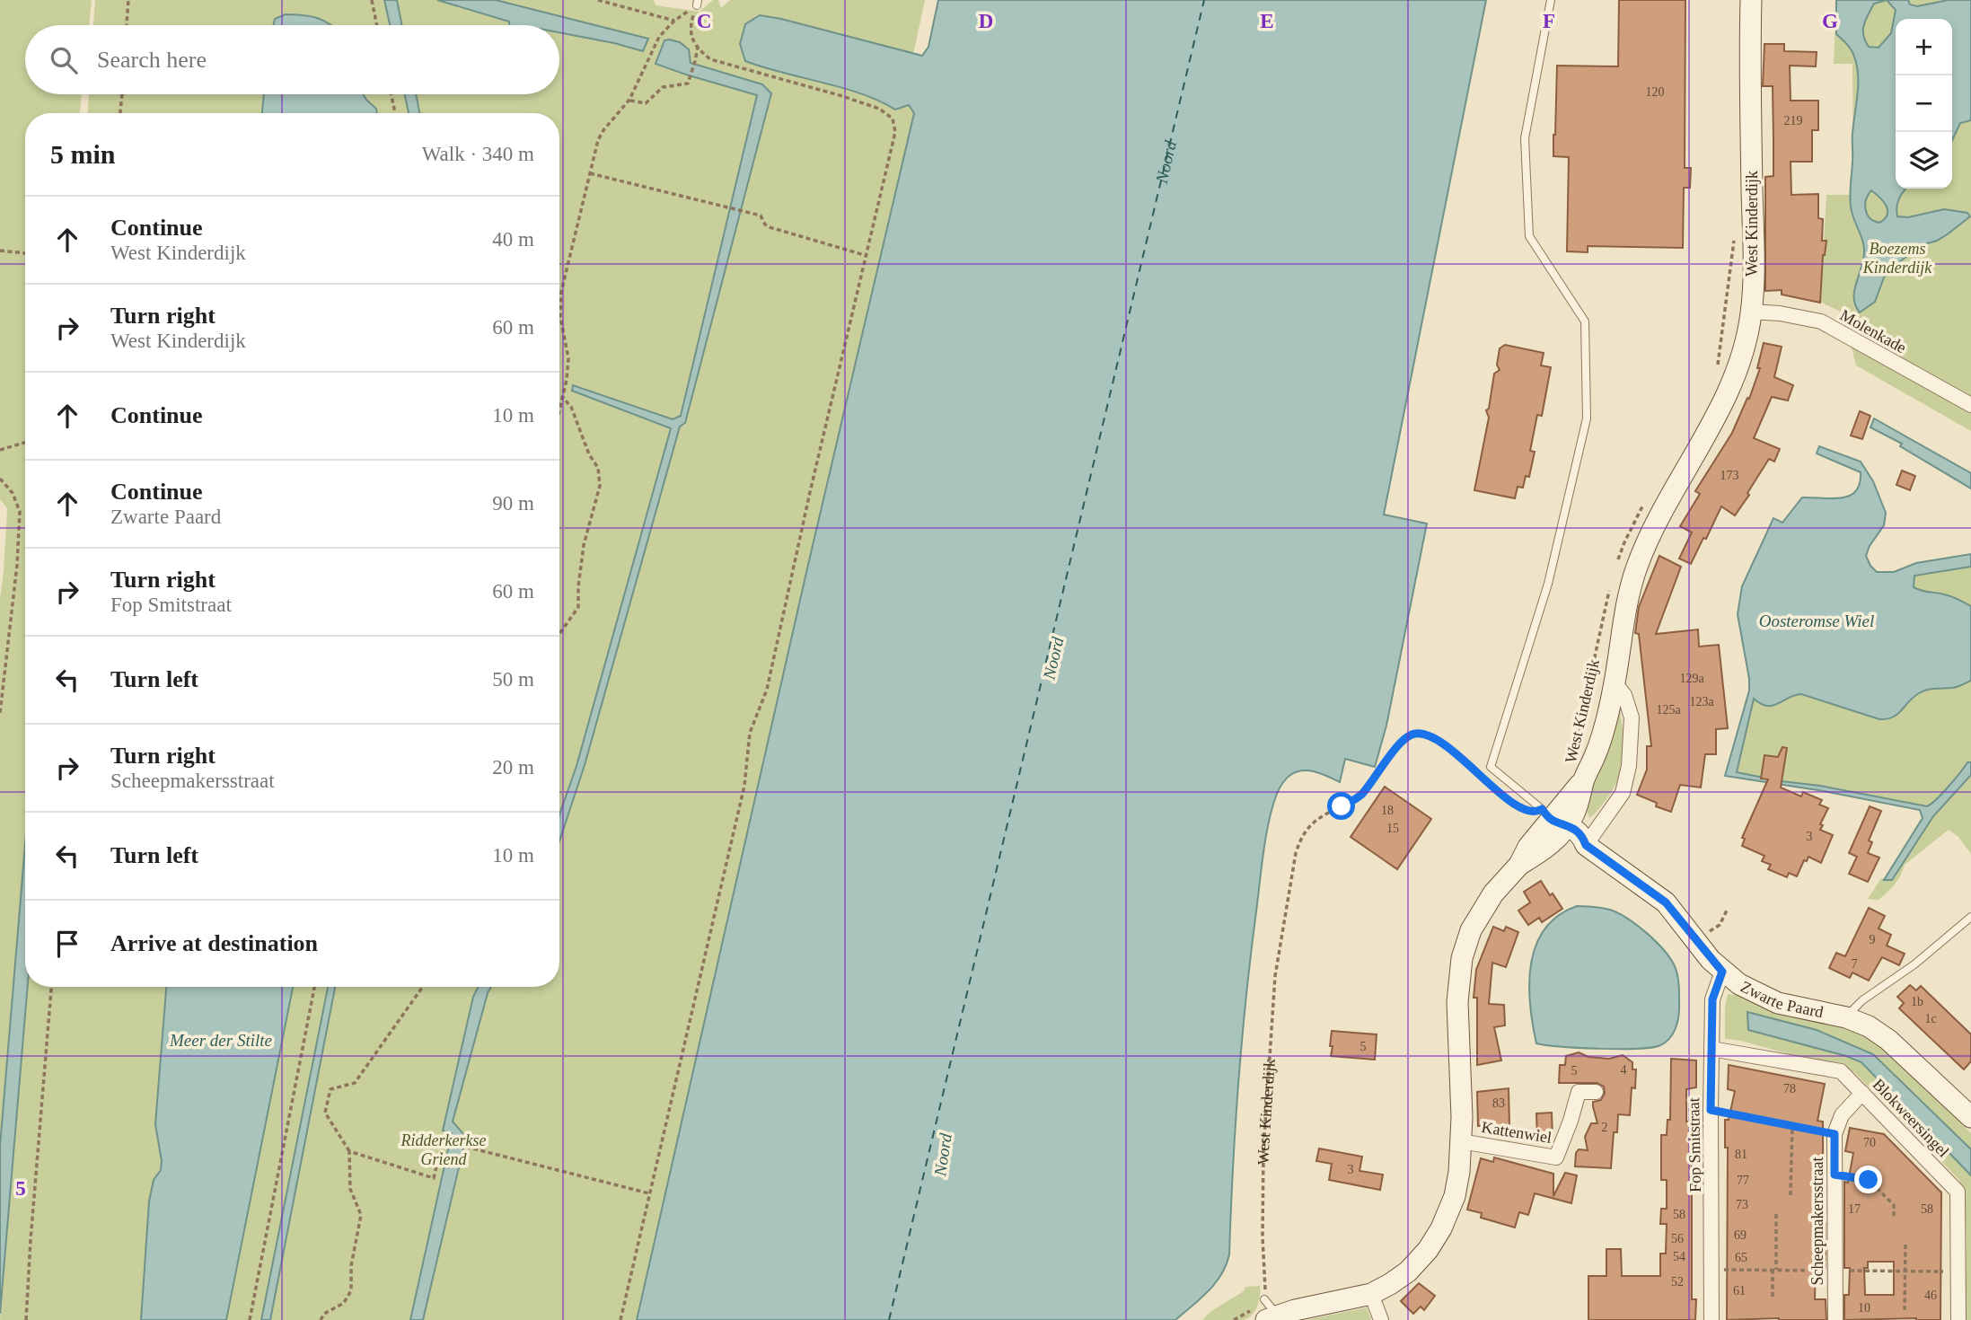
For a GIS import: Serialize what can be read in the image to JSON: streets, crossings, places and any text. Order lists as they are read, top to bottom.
{
  "streets": {
    "street": [
      "West Kinderdijk",
      "Molenkade",
      "Zwarte Paard",
      "Blokweersingel",
      "Kattenwiel",
      "Fop Smitstraat",
      "Scheepmakersstraat"
    ]
  },
  "crossings": [
    ["West Kinderdijk", "Molenkade"],
    ["West Kinderdijk", "Zwarte Paard"],
    ["West Kinderdijk", "Kattenwiel"],
    ["Zwarte Paard", "Fop Smitstraat"],
    ["Blokweersingel", "Fop Smitstraat"],
    ["Blokweersingel", "Scheepmakersstraat"]
  ],
  "water": ["Noord", "Oosteromse Wiel", "Meer der Stilte"],
  "parks": ["Boezems Kinderdijk", "Ridderkerkse Griend"],
  "house_numbers": [
    "120",
    "219",
    "173",
    "129a",
    "123a",
    "125a",
    "18",
    "15",
    "3",
    "9",
    "7",
    "1b",
    "1c",
    "5",
    "4",
    "5",
    "78",
    "83",
    "2",
    "70",
    "81",
    "3",
    "77",
    "73",
    "17",
    "58",
    "58",
    "69",
    "56",
    "54",
    "65",
    "52",
    "61",
    "46",
    "10"
  ],
  "page": {
    "map_buttons": ["+", "−"],
    "search": "Search here",
    "heading": ["5 min", "Walk · 340 m"],
    "list": [
      ["Continue", "West Kinderdijk", "40 m"],
      ["Turn right", "West Kinderdijk", "60 m"],
      ["Continue", "10 m"],
      ["Continue", "Zwarte Paard", "90 m"],
      ["Turn right", "Fop Smitstraat", "60 m"],
      ["Turn left", "50 m"],
      ["Turn right", "Scheepmakersstraat", "20 m"],
      ["Turn left", "10 m"],
      "Arrive at destination"
    ]
  },
  "grid": {
    "columns": [
      "C",
      "D",
      "E",
      "F",
      "G"
    ],
    "rows": ["5"]
  }
}
